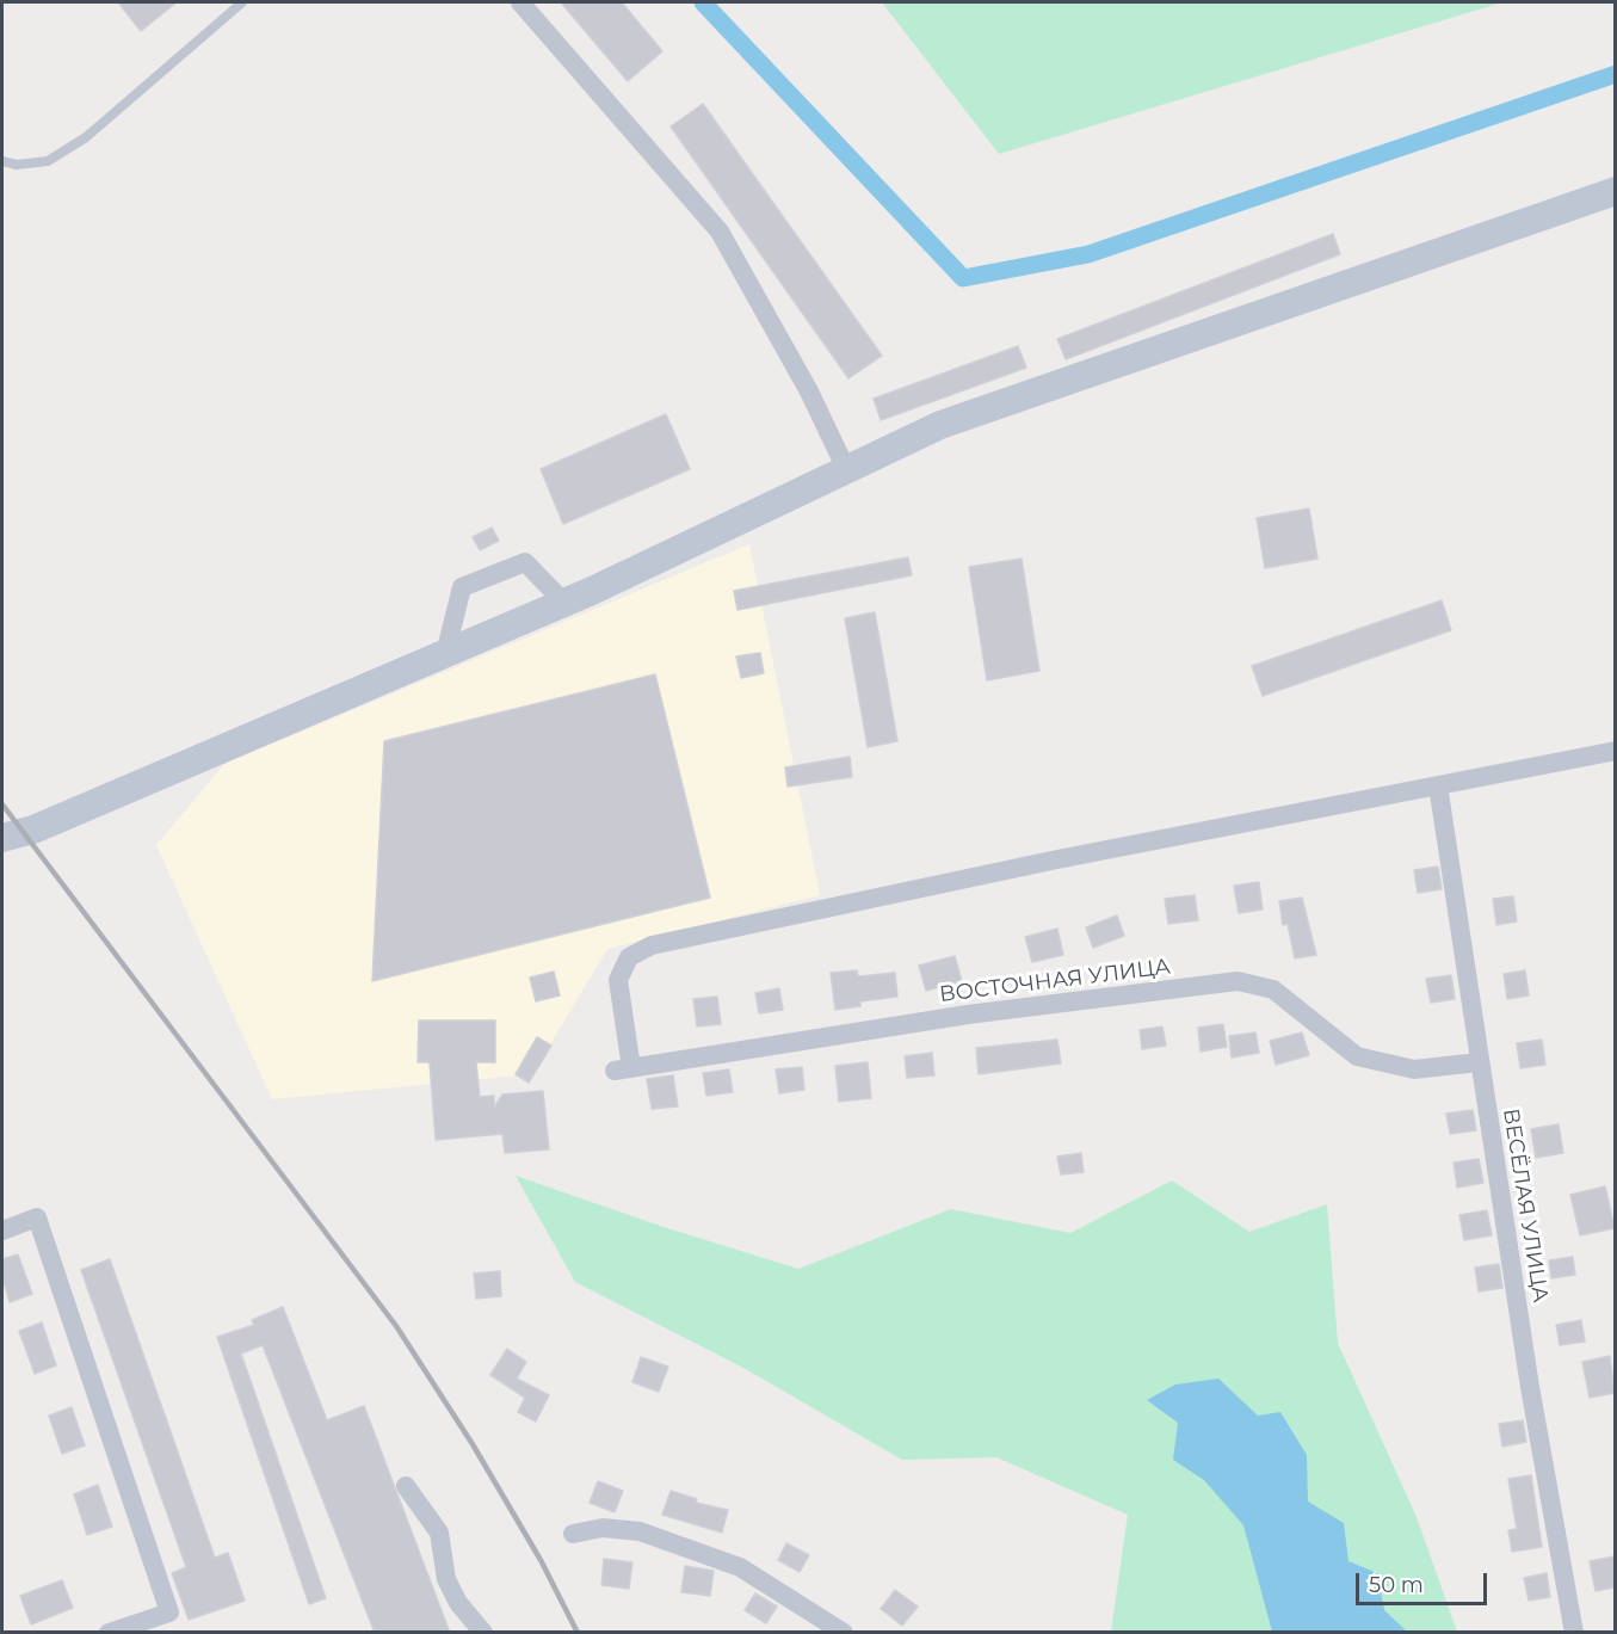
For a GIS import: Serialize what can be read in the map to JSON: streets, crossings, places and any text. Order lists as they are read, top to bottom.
{
  "streets": {
    "street": ["ВОСТОЧНАЯ УЛИЦА", "ВЕСЁЛАЯ УЛИЦА"]
  },
  "crossings": [
    ["ВОСТОЧНАЯ УЛИЦА", "ВЕСЁЛАЯ УЛИЦА"]
  ],
  "scale_bar": "50 m"
}
